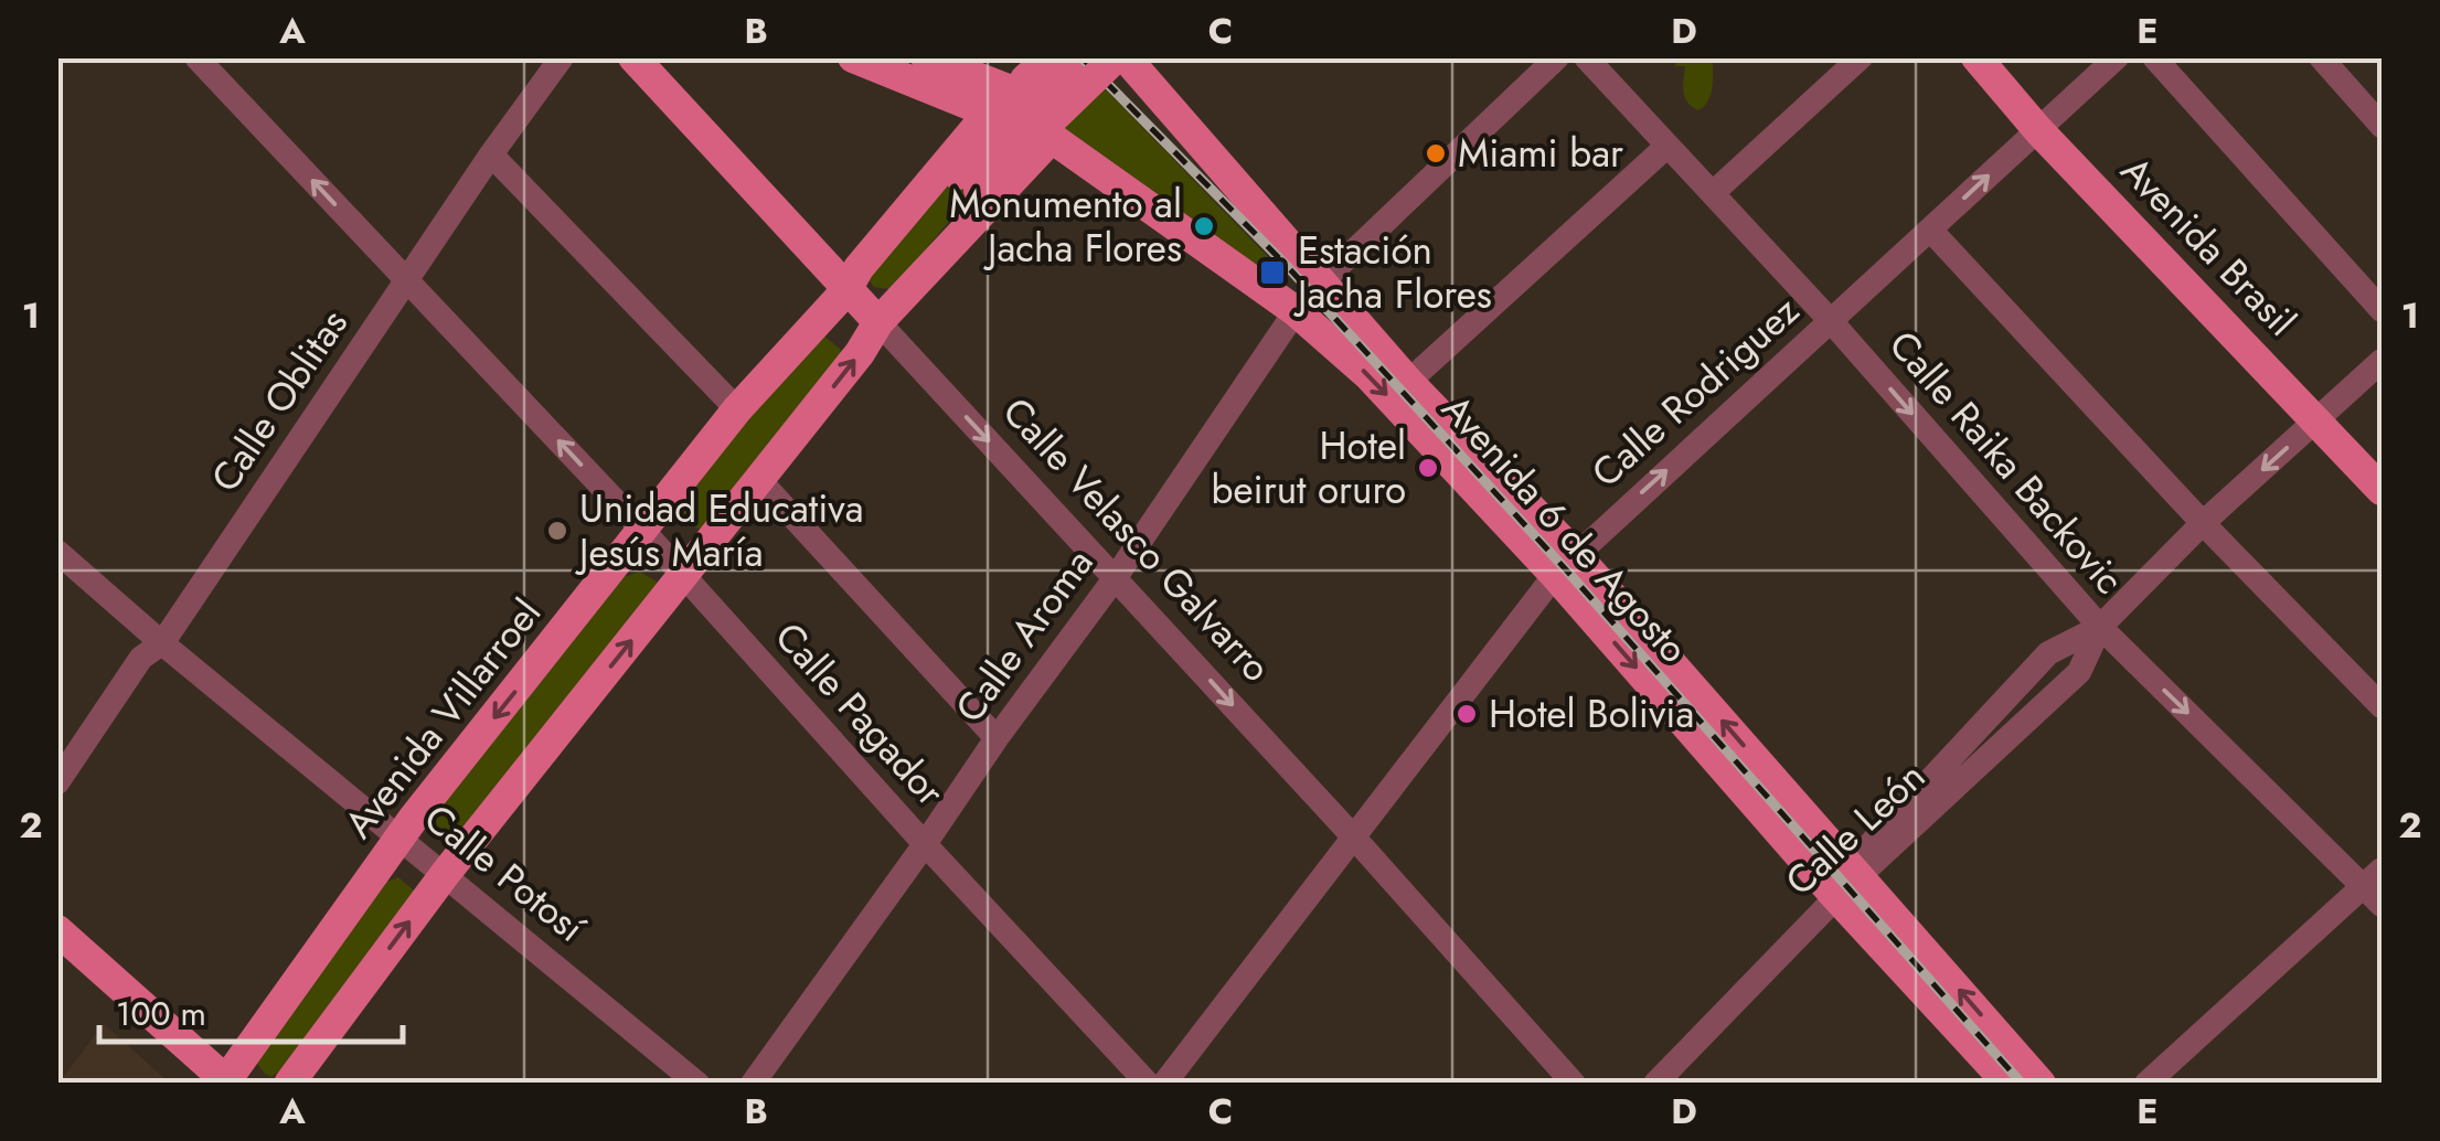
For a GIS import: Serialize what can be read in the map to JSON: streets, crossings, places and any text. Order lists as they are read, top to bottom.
{
  "streets": {
    "main road": [
      "Avenida Brasil",
      "Avenida 6 de Agosto",
      "Calle Velasco Galvarro",
      "Avenida Villarroel"
    ],
    "street": [
      "Calle Rodriguez",
      "Calle Oblitas",
      "Calle Raika Backovic",
      "Calle Aroma",
      "Calle Pagador",
      "Calle León",
      "Calle Potosí"
    ]
  },
  "crossings": [
    ["Avenida Brasil", "Calle Rodriguez"],
    ["Avenida Brasil", "Calle León"],
    ["Calle Rodriguez", "Calle Raika Backovic"],
    ["Calle Rodriguez", "Avenida 6 de Agosto"],
    ["Calle Rodriguez", "Calle Velasco Galvarro"],
    ["Calle Oblitas", "Calle Pagador"],
    ["Calle Oblitas", "Calle Potosí"],
    ["Calle Raika Backovic", "Calle León"],
    ["Avenida 6 de Agosto", "Calle Aroma"],
    ["Avenida 6 de Agosto", "Avenida Villarroel"],
    ["Avenida 6 de Agosto", "Calle León"],
    ["Calle Velasco Galvarro", "Calle Aroma"],
    ["Calle Velasco Galvarro", "Avenida Villarroel"],
    ["Calle Aroma", "Calle Pagador"],
    ["Calle Pagador", "Avenida Villarroel"],
    ["Avenida Villarroel", "Calle Potosí"]
  ],
  "one_way": ["Calle Rodriguez", "Calle Velasco Galvarro"],
  "places": {
    "other": [
      "Miami bar",
      "Monumento al Jacha Flores",
      "Hotel beirut oruro",
      "Unidad Educativa Jesús María",
      "Hotel Bolivia"
    ],
    "transit": ["Estación Jacha Flores"]
  },
  "scale_bar": "100 m",
  "grid": {
    "columns": [
      "A",
      "B",
      "C",
      "D",
      "E"
    ],
    "rows": ["1", "2"]
  }
}
